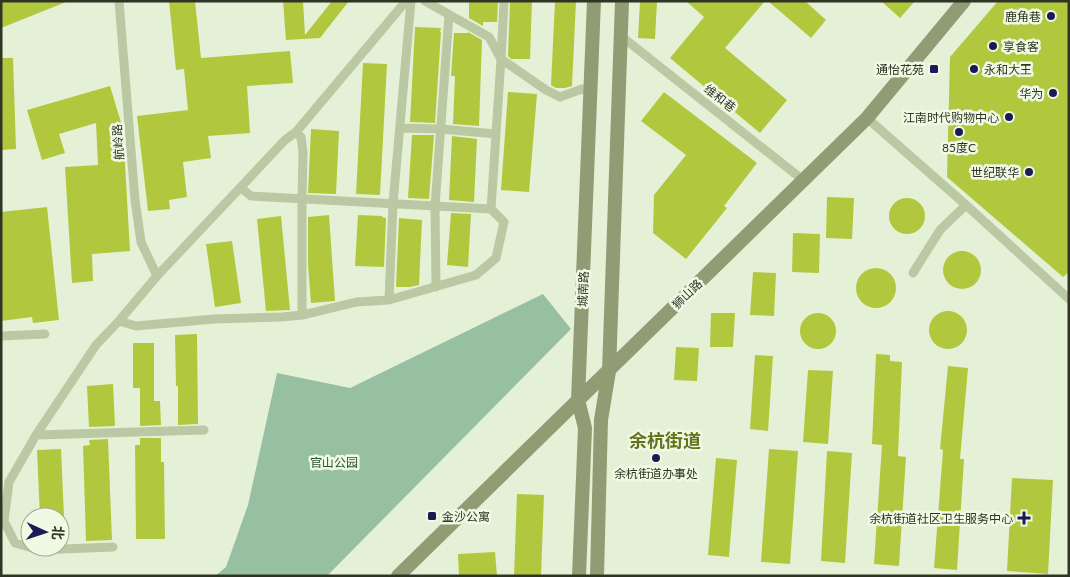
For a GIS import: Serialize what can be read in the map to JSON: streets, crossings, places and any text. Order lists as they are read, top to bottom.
{
  "streets": {
    "main road": ["城南路", "狮山路"],
    "street": ["维和巷", "航岭路"]
  },
  "crossings": [
    ["维和巷", "狮山路"],
    ["城南路", "狮山路"]
  ],
  "districts": ["余杭街道"],
  "parks": ["官山公园"],
  "places": {
    "other": [
      "鹿角巷",
      "享食客",
      "永和大王",
      "华为",
      "江南时代购物中心",
      "85度C",
      "世纪联华",
      "余杭街道办事处"
    ],
    "transit": ["通怡花苑", "金沙公寓"],
    "health": ["余杭街道社区卫生服务中心"]
  },
  "north": "right"
}
